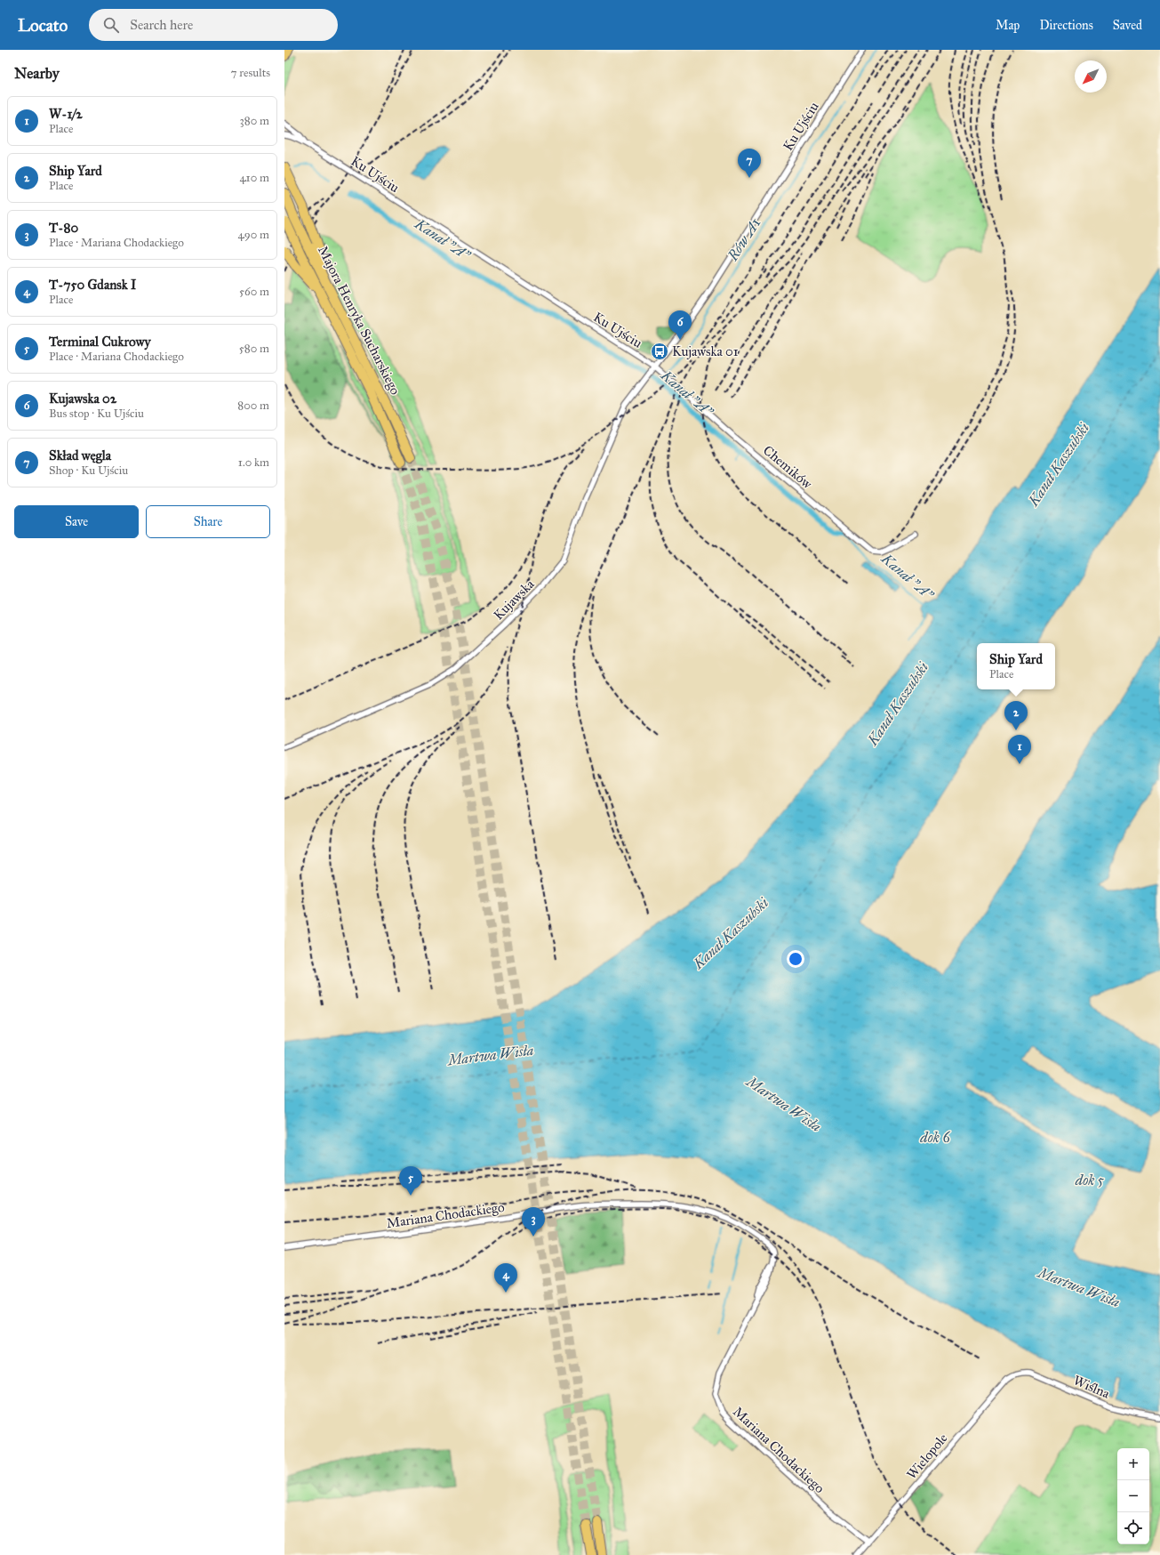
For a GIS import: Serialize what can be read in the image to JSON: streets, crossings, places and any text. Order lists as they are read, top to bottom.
{
  "streets": {
    "highway": ["Majora Henryka Sucharskiego"],
    "street": [
      "Ku Ujściu",
      "Chemików",
      "Kujawska",
      "Mariana Chodackiego",
      "Wiślna",
      "Wielopole"
    ]
  },
  "crossings": [
    ["Ku Ujściu", "Chemików"],
    ["Ku Ujściu", "Kujawska"],
    ["Chemików", "Kujawska"],
    ["Mariana Chodackiego", "Wielopole"],
    ["Wiślna", "Wielopole"]
  ],
  "water": [
    "Kanał \"A\"",
    "Rów A1",
    "Kanał Kaszubski",
    "Martwa Wisła",
    "dok 6",
    "dok 5"
  ],
  "places": {
    "bus stop": ["Kujawska 01"]
  },
  "north": "bottom left",
  "page": {
    "header": "Locato",
    "search": "Search here",
    "nav": ["Map", "Directions", "Saved"],
    "heading": ["Nearby", "7 results"],
    "list": [
      {
        "mark": "1",
        "name": "W-1/2",
        "note": "Place",
        "value": "380 m"
      },
      {
        "mark": "2",
        "name": "Ship Yard",
        "note": "Place",
        "value": "410 m"
      },
      {
        "mark": "3",
        "name": "T-80",
        "note": "Place · Mariana Chodackiego",
        "value": "490 m"
      },
      {
        "mark": "4",
        "name": "T-750 Gdansk I",
        "note": "Place",
        "value": "560 m"
      },
      {
        "mark": "5",
        "name": "Terminal Cukrowy",
        "note": "Place · Mariana Chodackiego",
        "value": "580 m"
      },
      {
        "mark": "6",
        "name": "Kujawska 02",
        "note": "Bus stop · Ku Ujściu",
        "value": "800 m"
      },
      {
        "mark": "7",
        "name": "Skład węgla",
        "note": "Shop · Ku Ujściu",
        "value": "1.0 km"
      }
    ],
    "pins": [
      "7",
      "6",
      "2",
      "1",
      "5",
      "3",
      "4"
    ],
    "buttons": ["Save", "Share"],
    "popup": ["Ship Yard", "Place"],
    "map_buttons": ["+", "−"]
  }
}
